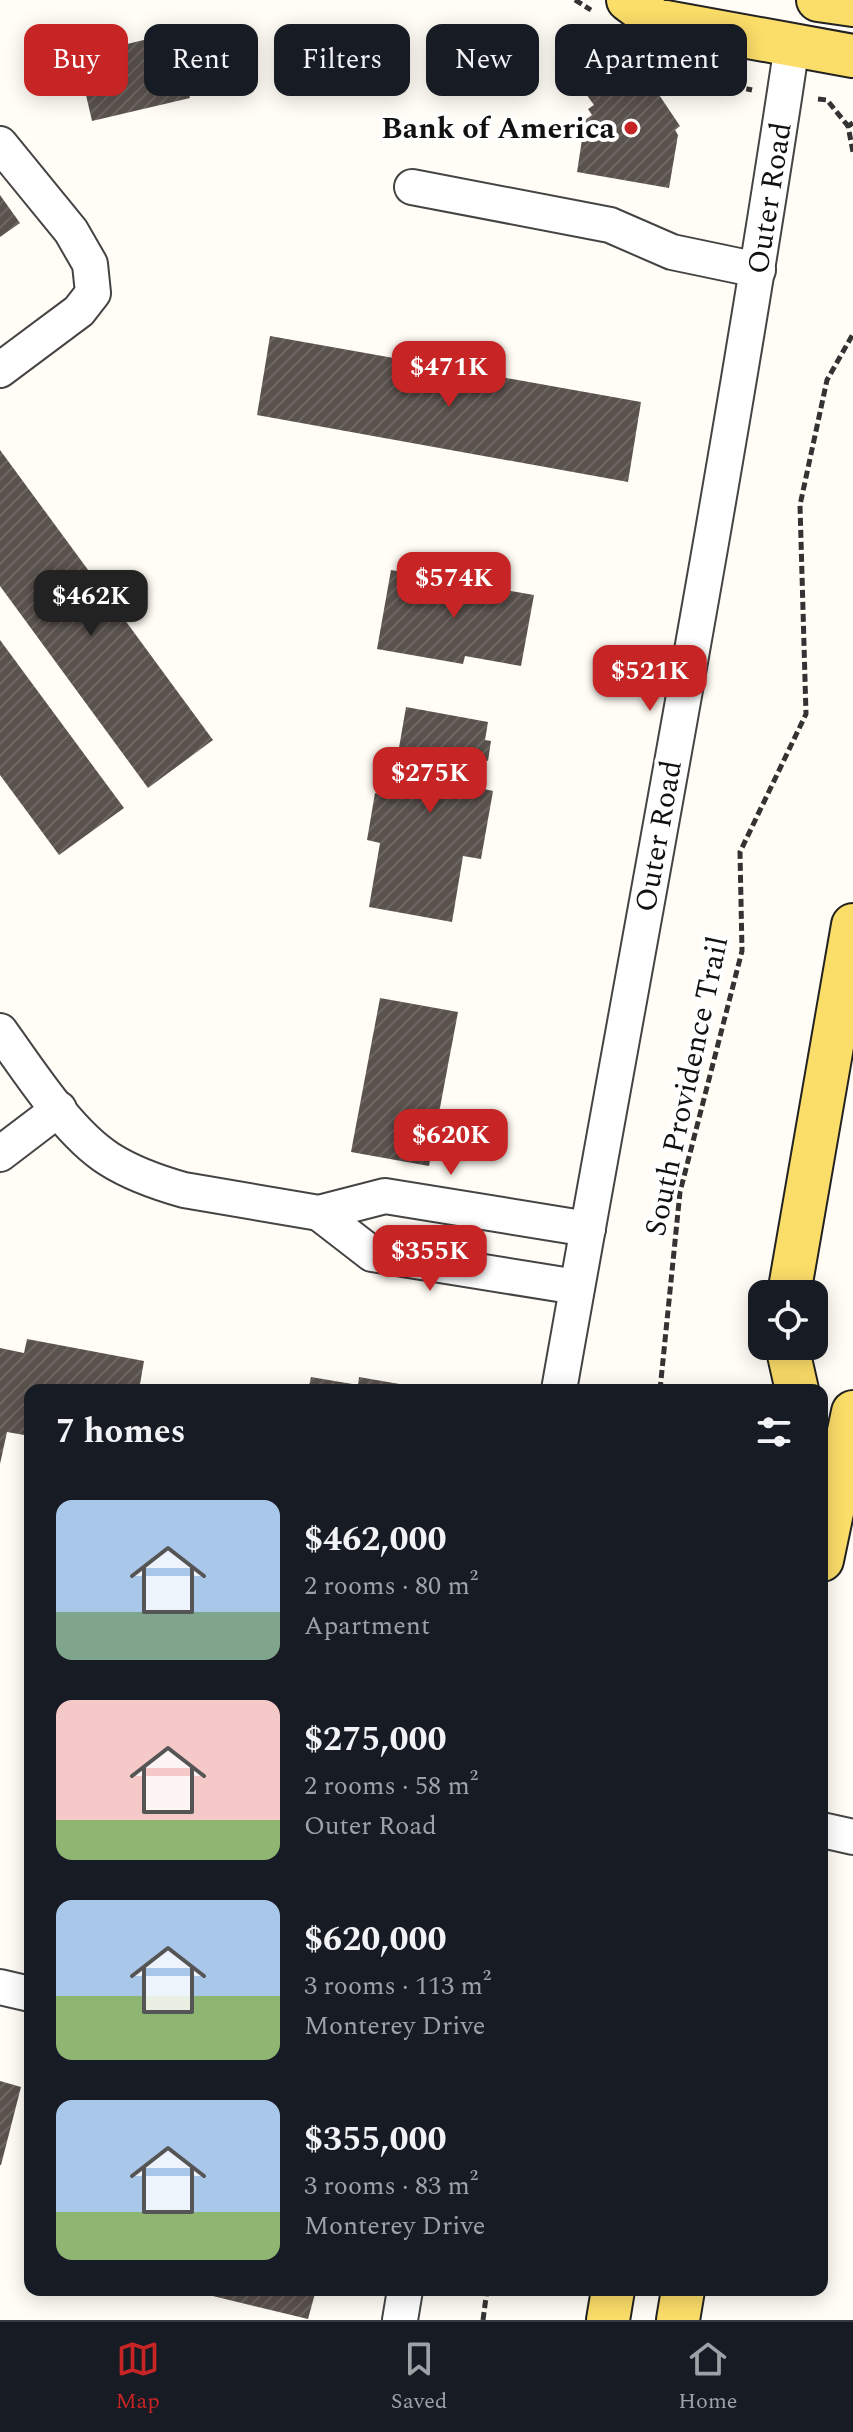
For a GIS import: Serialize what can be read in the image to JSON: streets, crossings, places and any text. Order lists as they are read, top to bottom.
{
  "streets": {
    "street": ["Outer Road"],
    "path": ["South Providence Trail"]
  },
  "places": ["Bank of America"],
  "page": {
    "chip": [
      "Buy",
      "Rent",
      "Filters",
      "New",
      "Apartment"
    ],
    "price": [
      "$471K",
      "$574K",
      "$462K",
      "$521K",
      "$275K",
      "$620K",
      "$355K"
    ],
    "heading": "7 homes",
    "list": [
      {
        "name": "$462,000",
        "note": "2 rooms · 80 m² · Apartment"
      },
      {
        "name": "$275,000",
        "note": "2 rooms · 58 m² · Outer Road"
      },
      {
        "name": "$620,000",
        "note": "3 rooms · 113 m² · Monterey Drive"
      },
      {
        "name": "$355,000",
        "note": "3 rooms · 83 m² · Monterey Drive"
      }
    ],
    "tabs": ["Map", "Saved", "Home"]
  }
}
